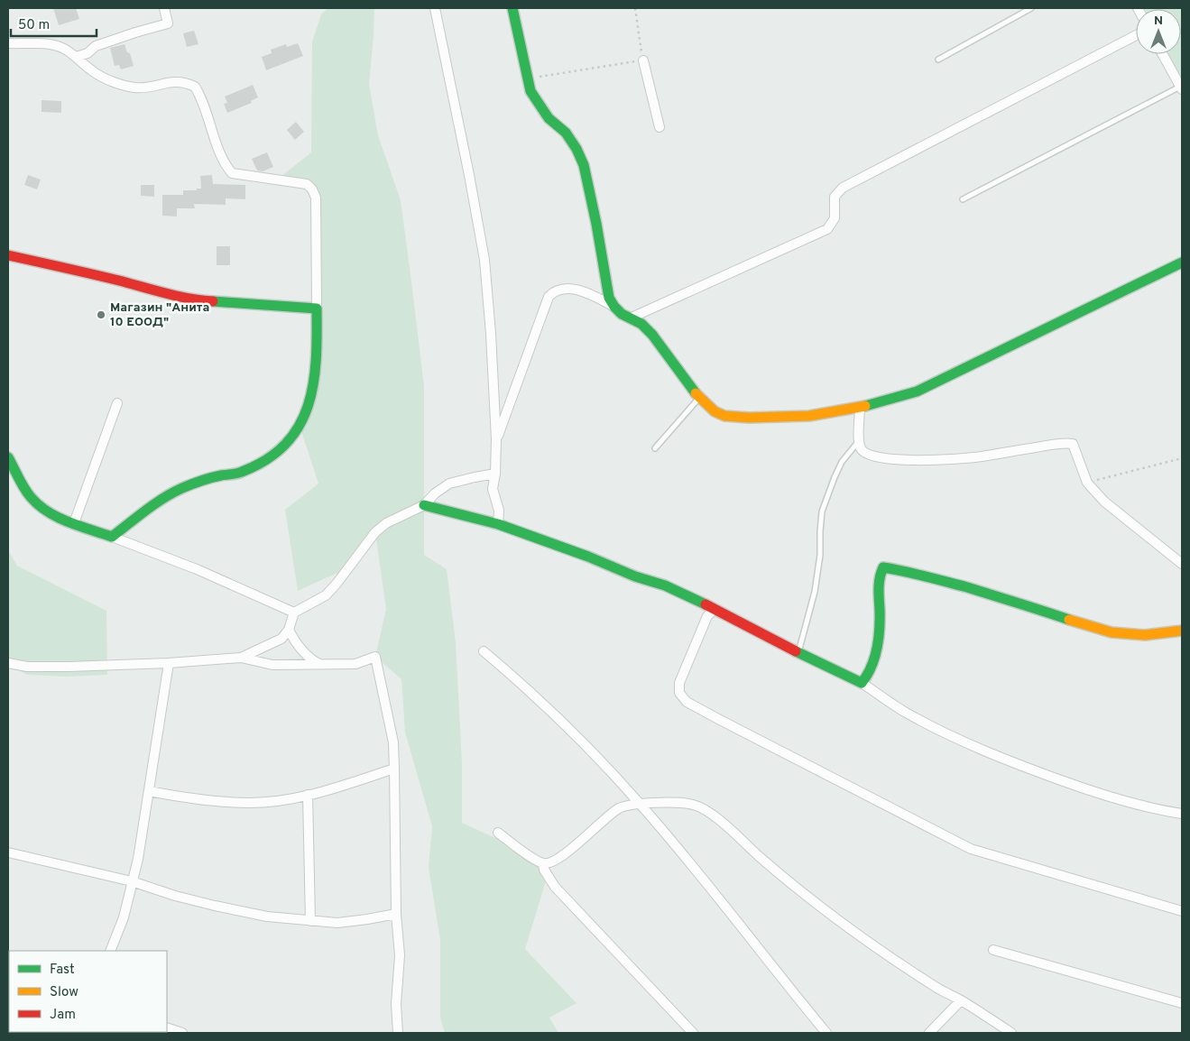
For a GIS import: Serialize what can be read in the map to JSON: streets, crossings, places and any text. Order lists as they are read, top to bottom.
{
  "places": ["Магазин \"Анита 10 ЕООД\""],
  "legend": ["Fast", "Slow", "Jam"],
  "scale_bar": "50 m",
  "north": "top"
}
